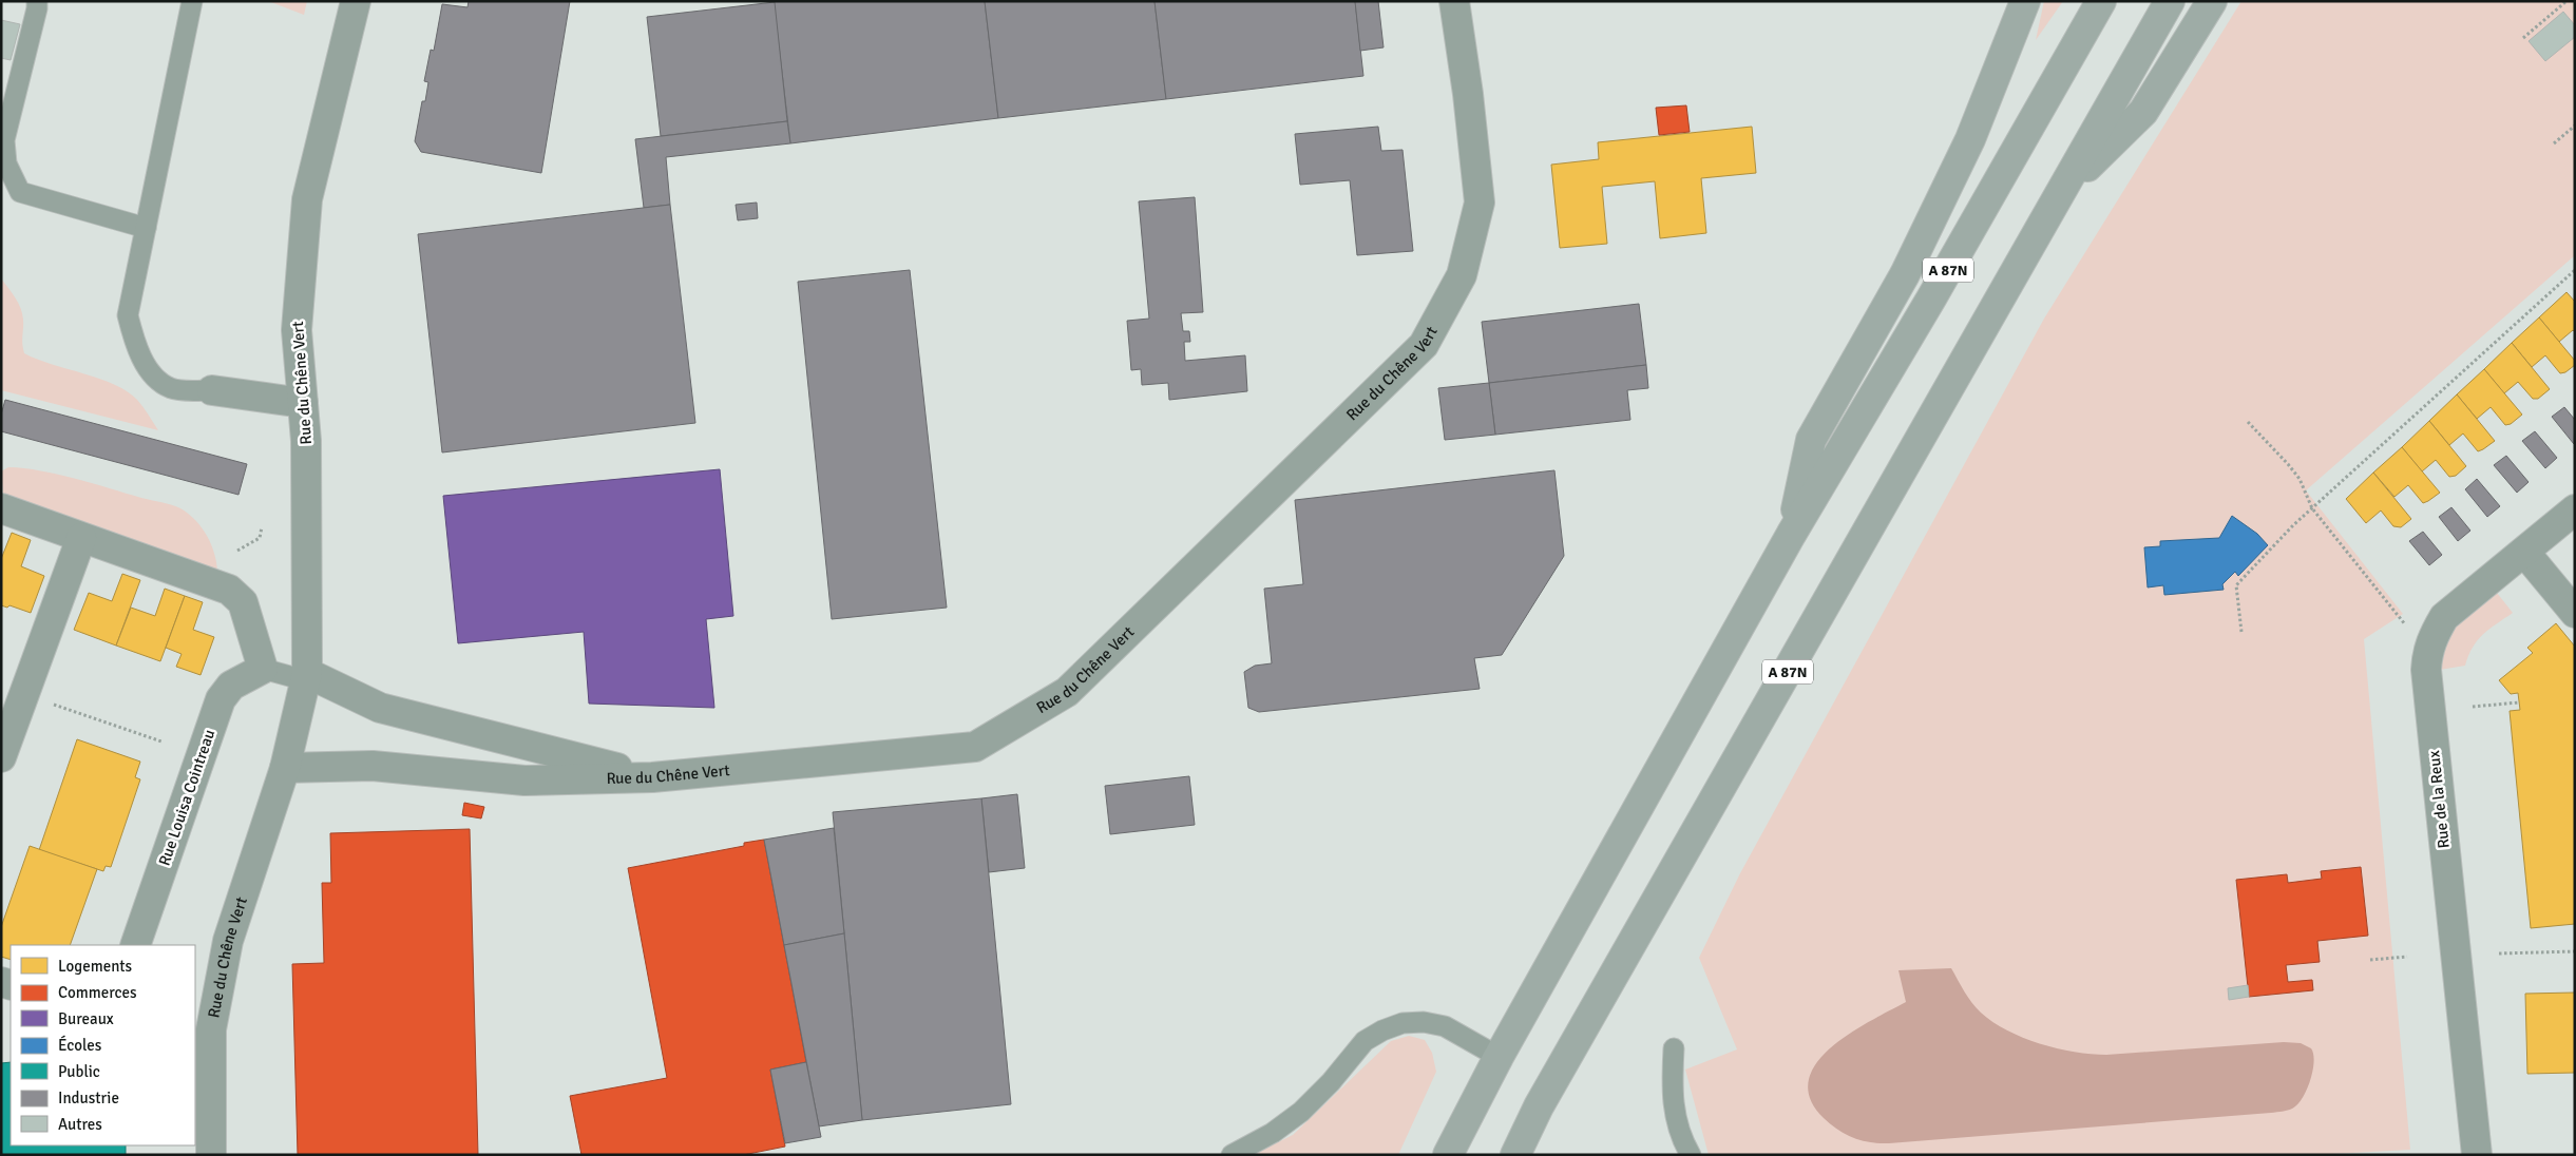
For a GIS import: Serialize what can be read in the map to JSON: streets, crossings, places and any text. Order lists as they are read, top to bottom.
{
  "streets": {
    "highway": ["A 87N"],
    "street": ["Rue du Chêne Vert", "Rue Louisa Cointreau", "Rue de la Reux"]
  },
  "legend": [
    "Logements",
    "Commerces",
    "Bureaux",
    "Écoles",
    "Public",
    "Industrie",
    "Autres"
  ]
}
